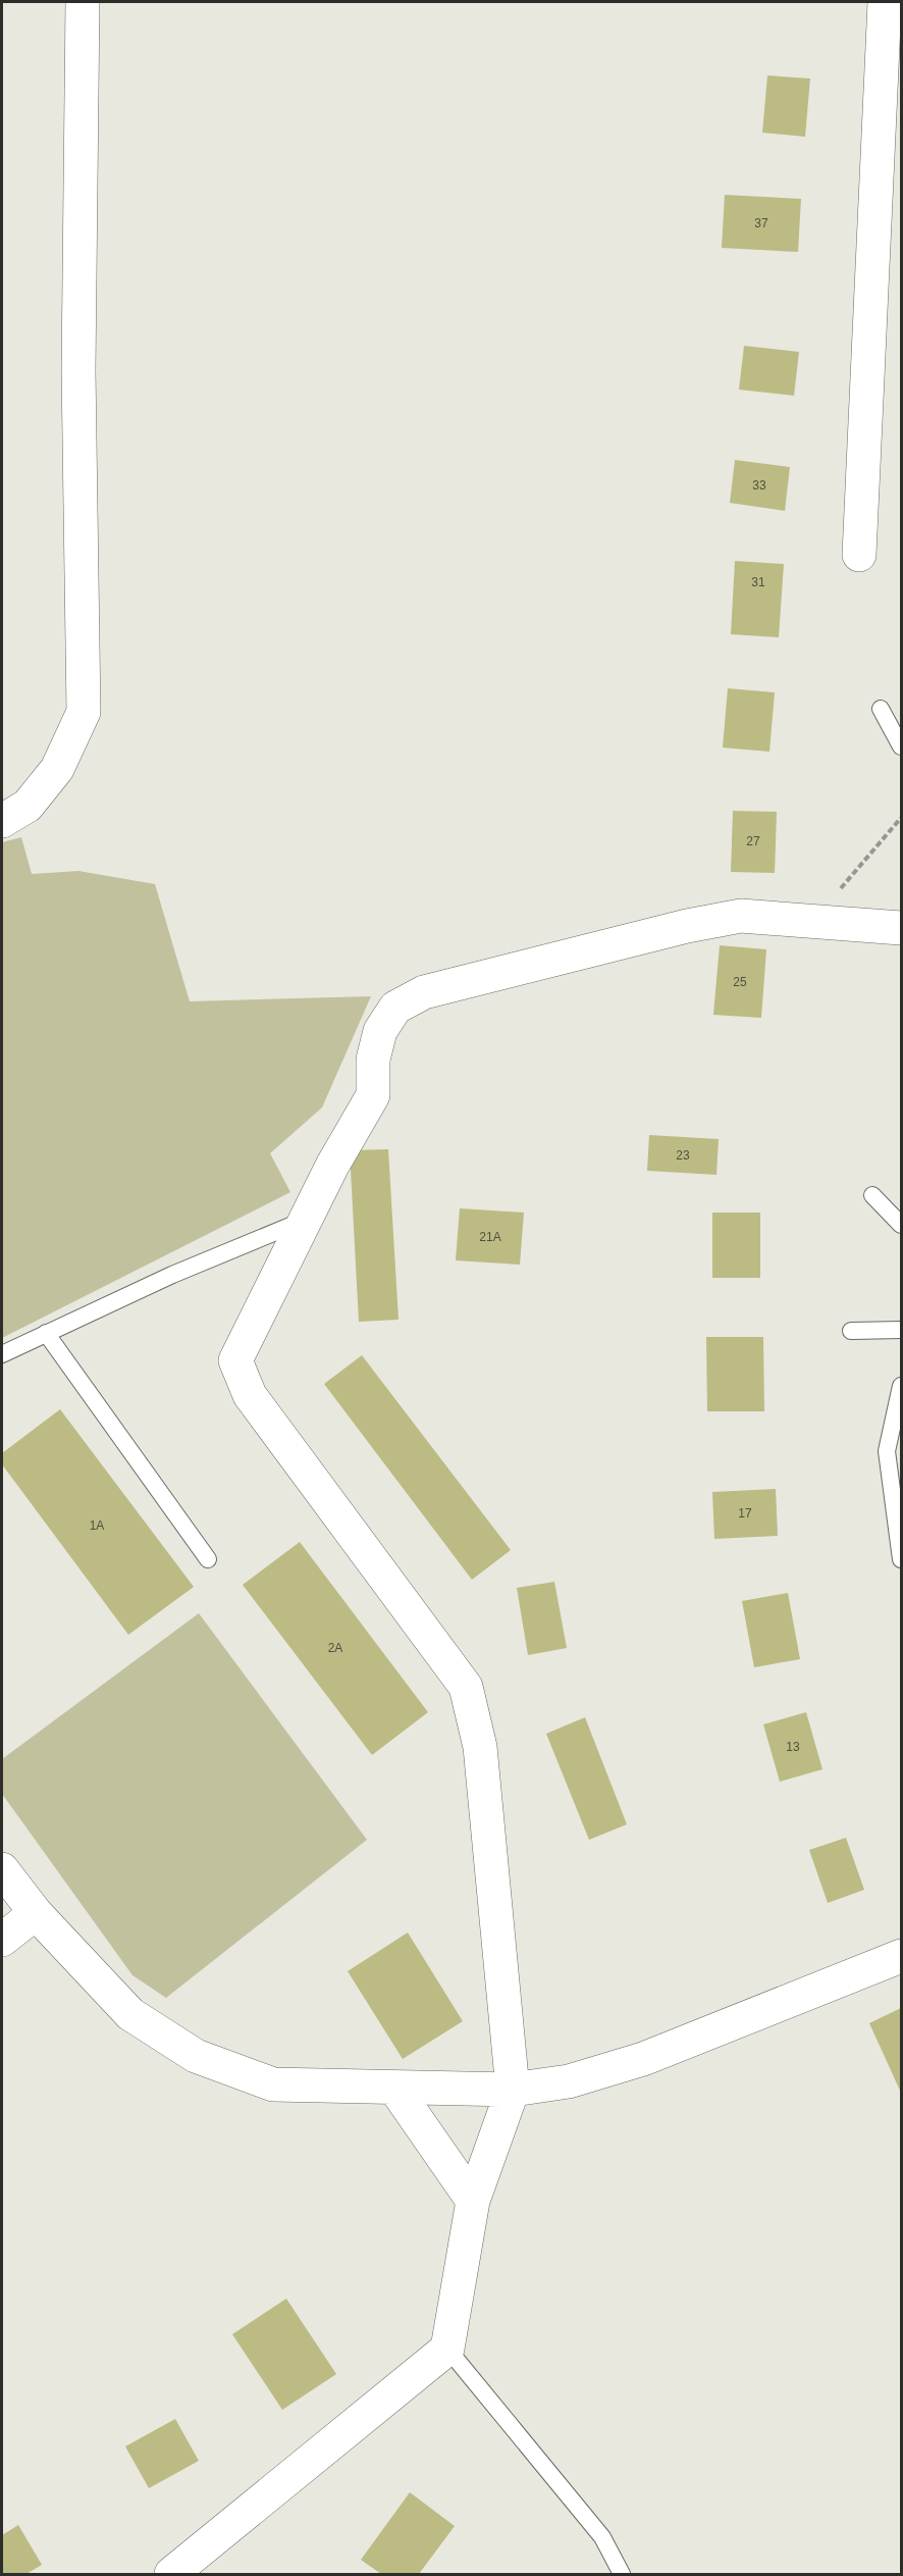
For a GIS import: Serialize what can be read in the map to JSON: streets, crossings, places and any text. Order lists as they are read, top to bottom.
{
  "house_numbers": [
    "37",
    "33",
    "31",
    "27",
    "25",
    "23",
    "21А",
    "17",
    "1А",
    "2А",
    "13"
  ]
}
